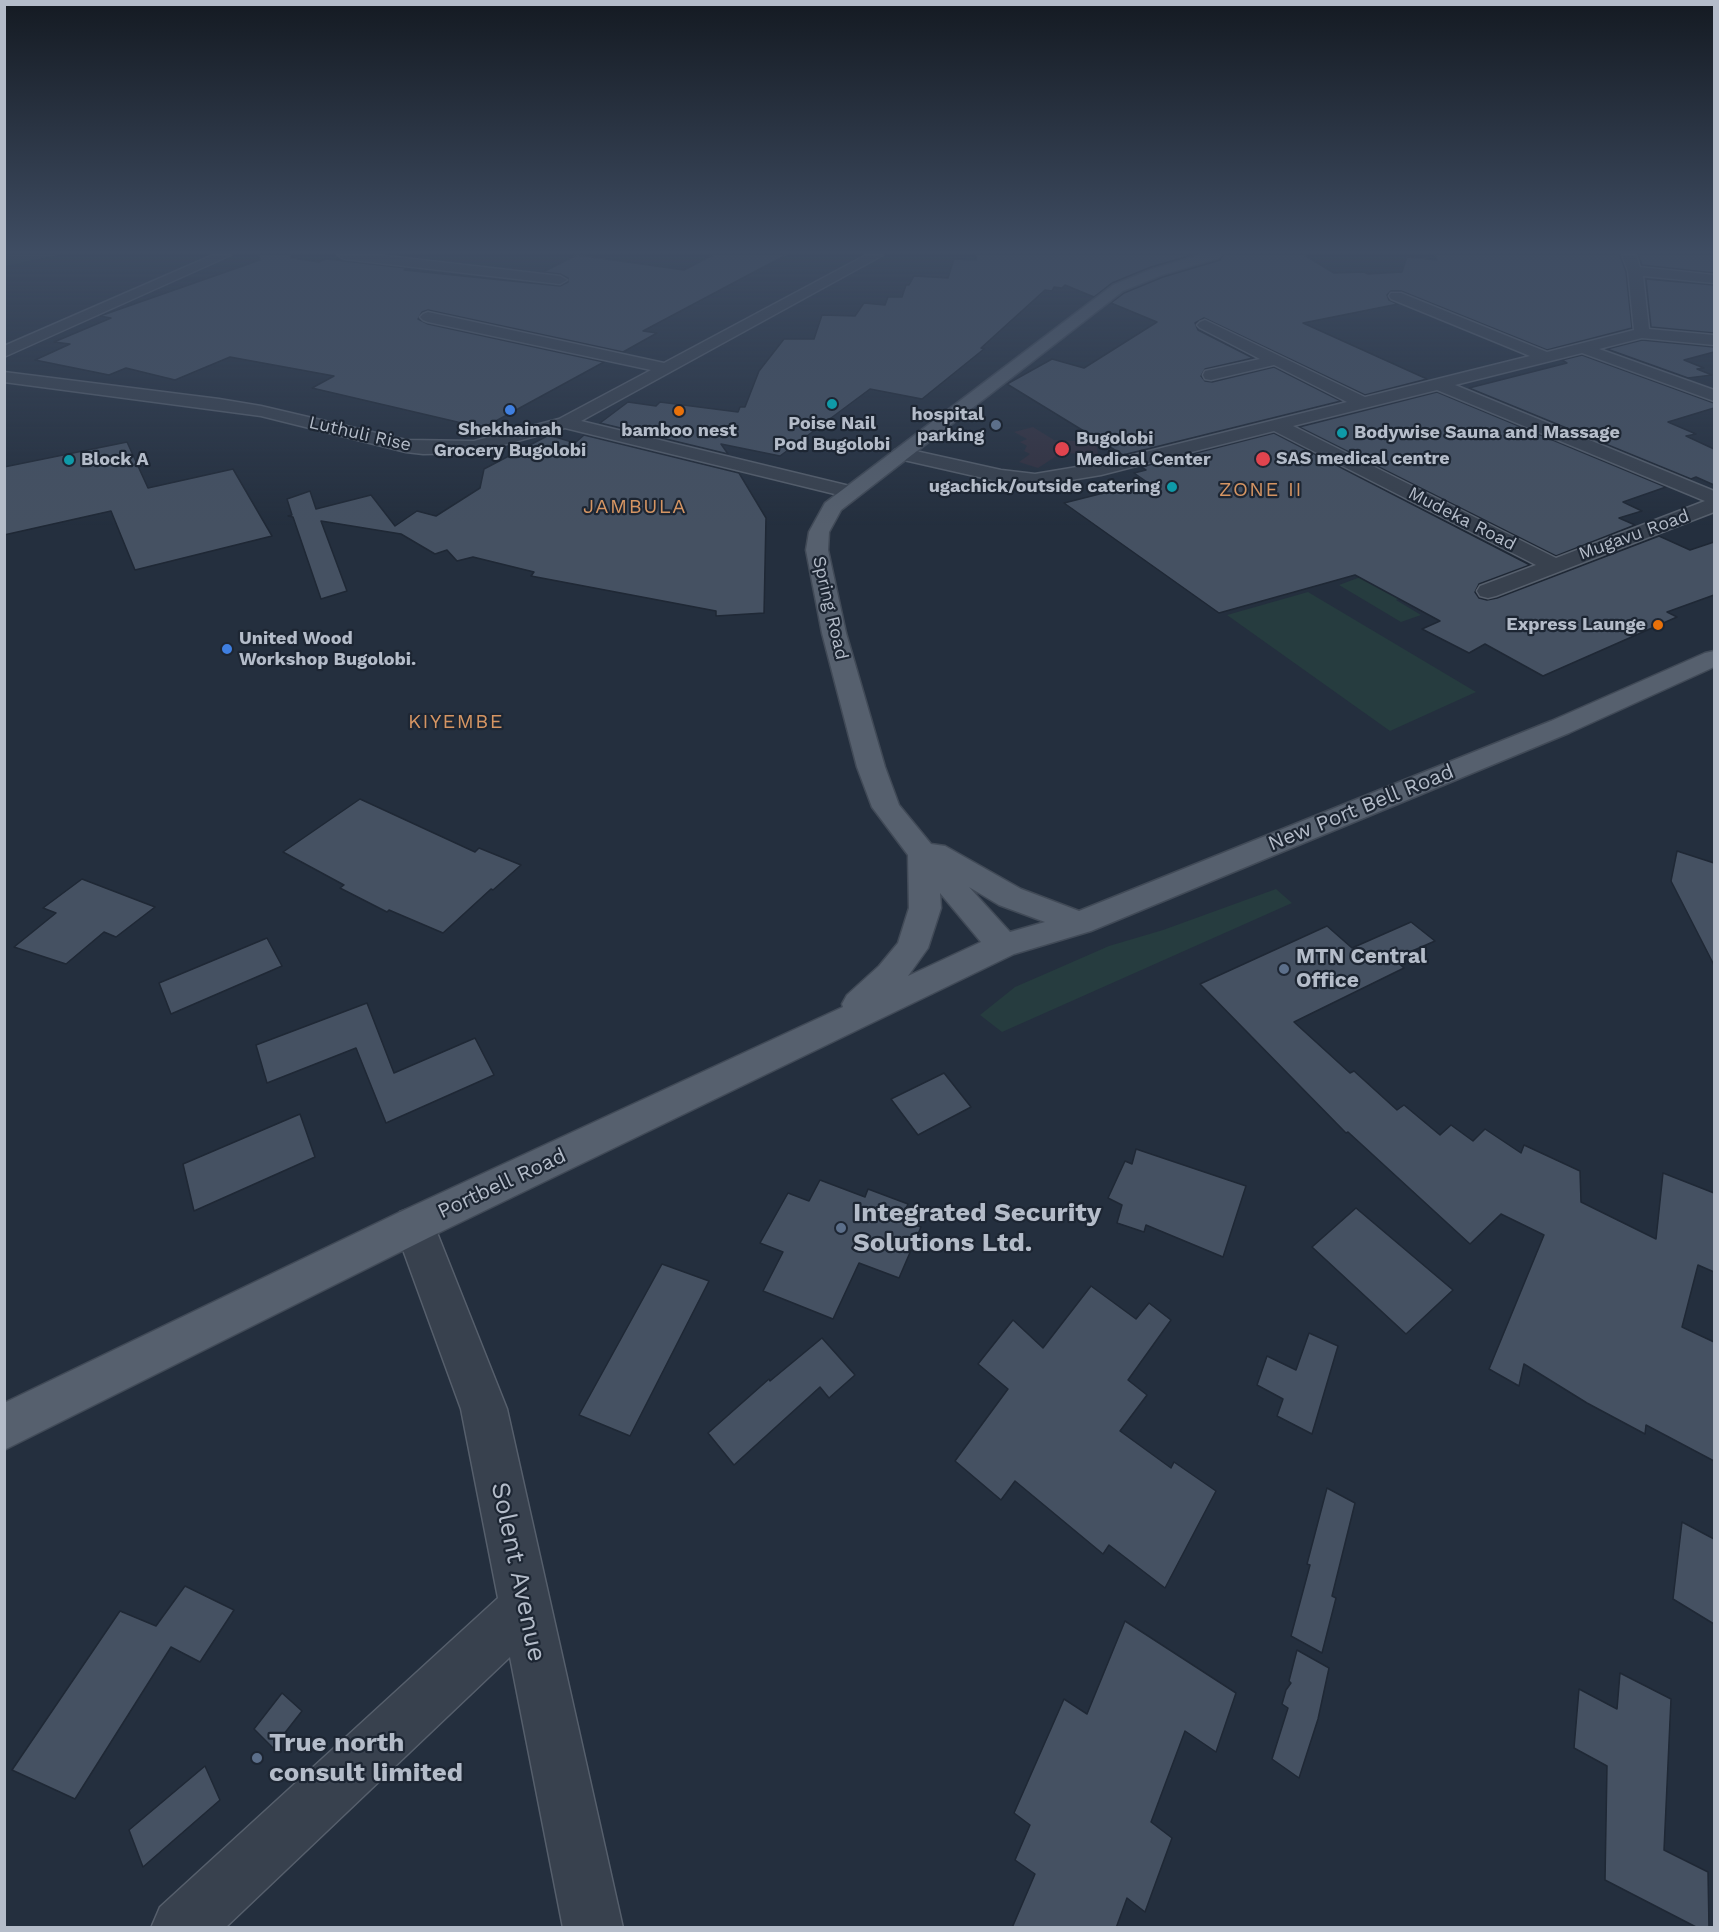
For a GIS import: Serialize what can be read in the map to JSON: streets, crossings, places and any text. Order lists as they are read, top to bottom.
{
  "streets": {
    "main road": ["Spring Road", "New Port Bell Road", "Portbell Road"],
    "street": [
      "Luthuli Rise",
      "Mudeka Road",
      "Mugavu Road",
      "Solent Avenue"
    ]
  },
  "crossings": [
    ["Luthuli Rise", "Spring Road"],
    ["Mudeka Road", "Mugavu Road"],
    ["Spring Road", "New Port Bell Road"],
    ["Spring Road", "Portbell Road"],
    ["New Port Bell Road", "Portbell Road"],
    ["Portbell Road", "Solent Avenue"]
  ],
  "districts": ["ZONE II", "JAMBULA", "KIYEMBE"],
  "places": [
    "Poise Nail Pod Bugolobi",
    "Shekhainah Grocery Bugolobi",
    "bamboo nest",
    "hospital parking",
    "Bodywise Sauna and Massage",
    "Bugolobi Medical Center",
    "SAS medical centre",
    "Block A",
    "ugachick/outside catering",
    "Express Launge",
    "United Wood Workshop Bugolobi.",
    "MTN Central Office",
    "Integrated Security Solutions Ltd.",
    "True north consult limited"
  ]
}
